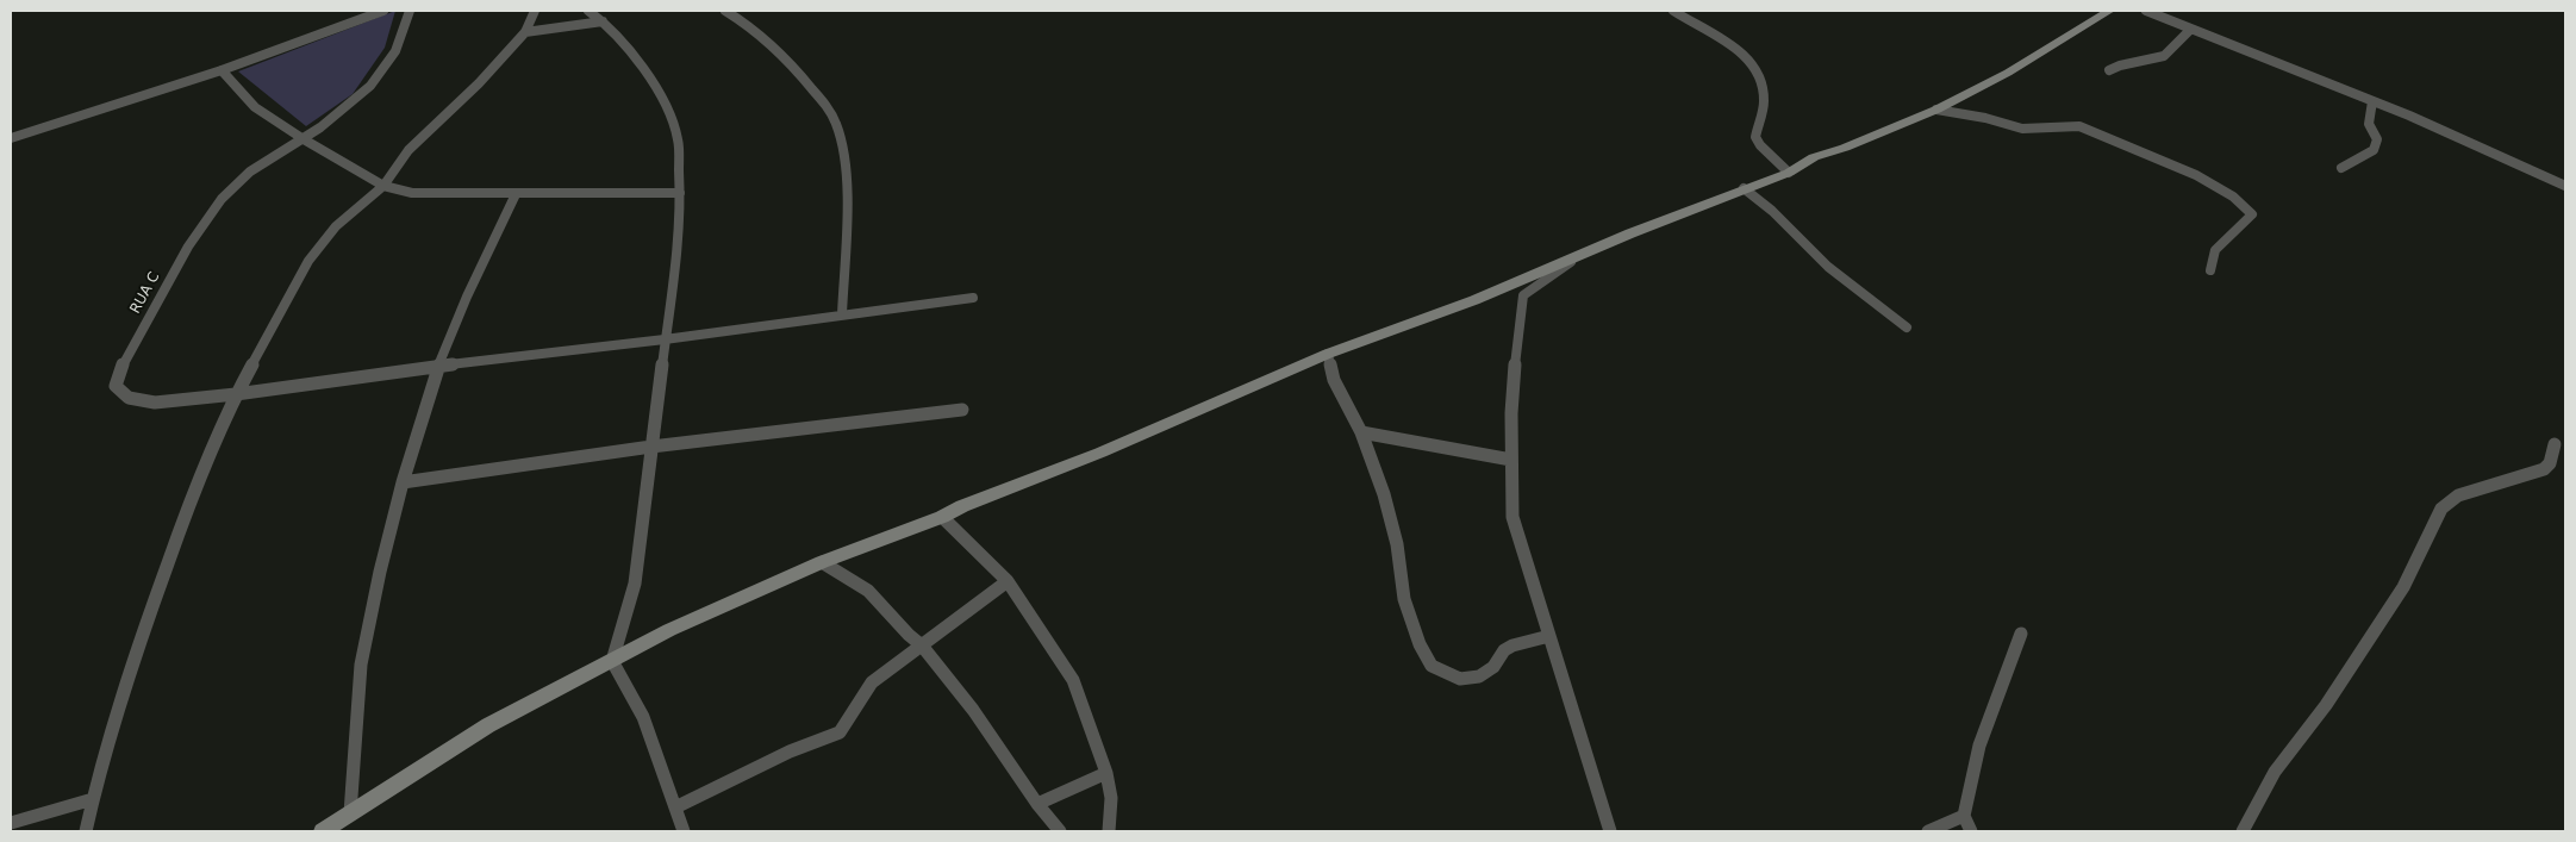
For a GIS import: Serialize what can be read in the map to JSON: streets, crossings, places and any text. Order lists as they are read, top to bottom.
{
  "streets": {
    "street": ["RUA C"]
  }
}
